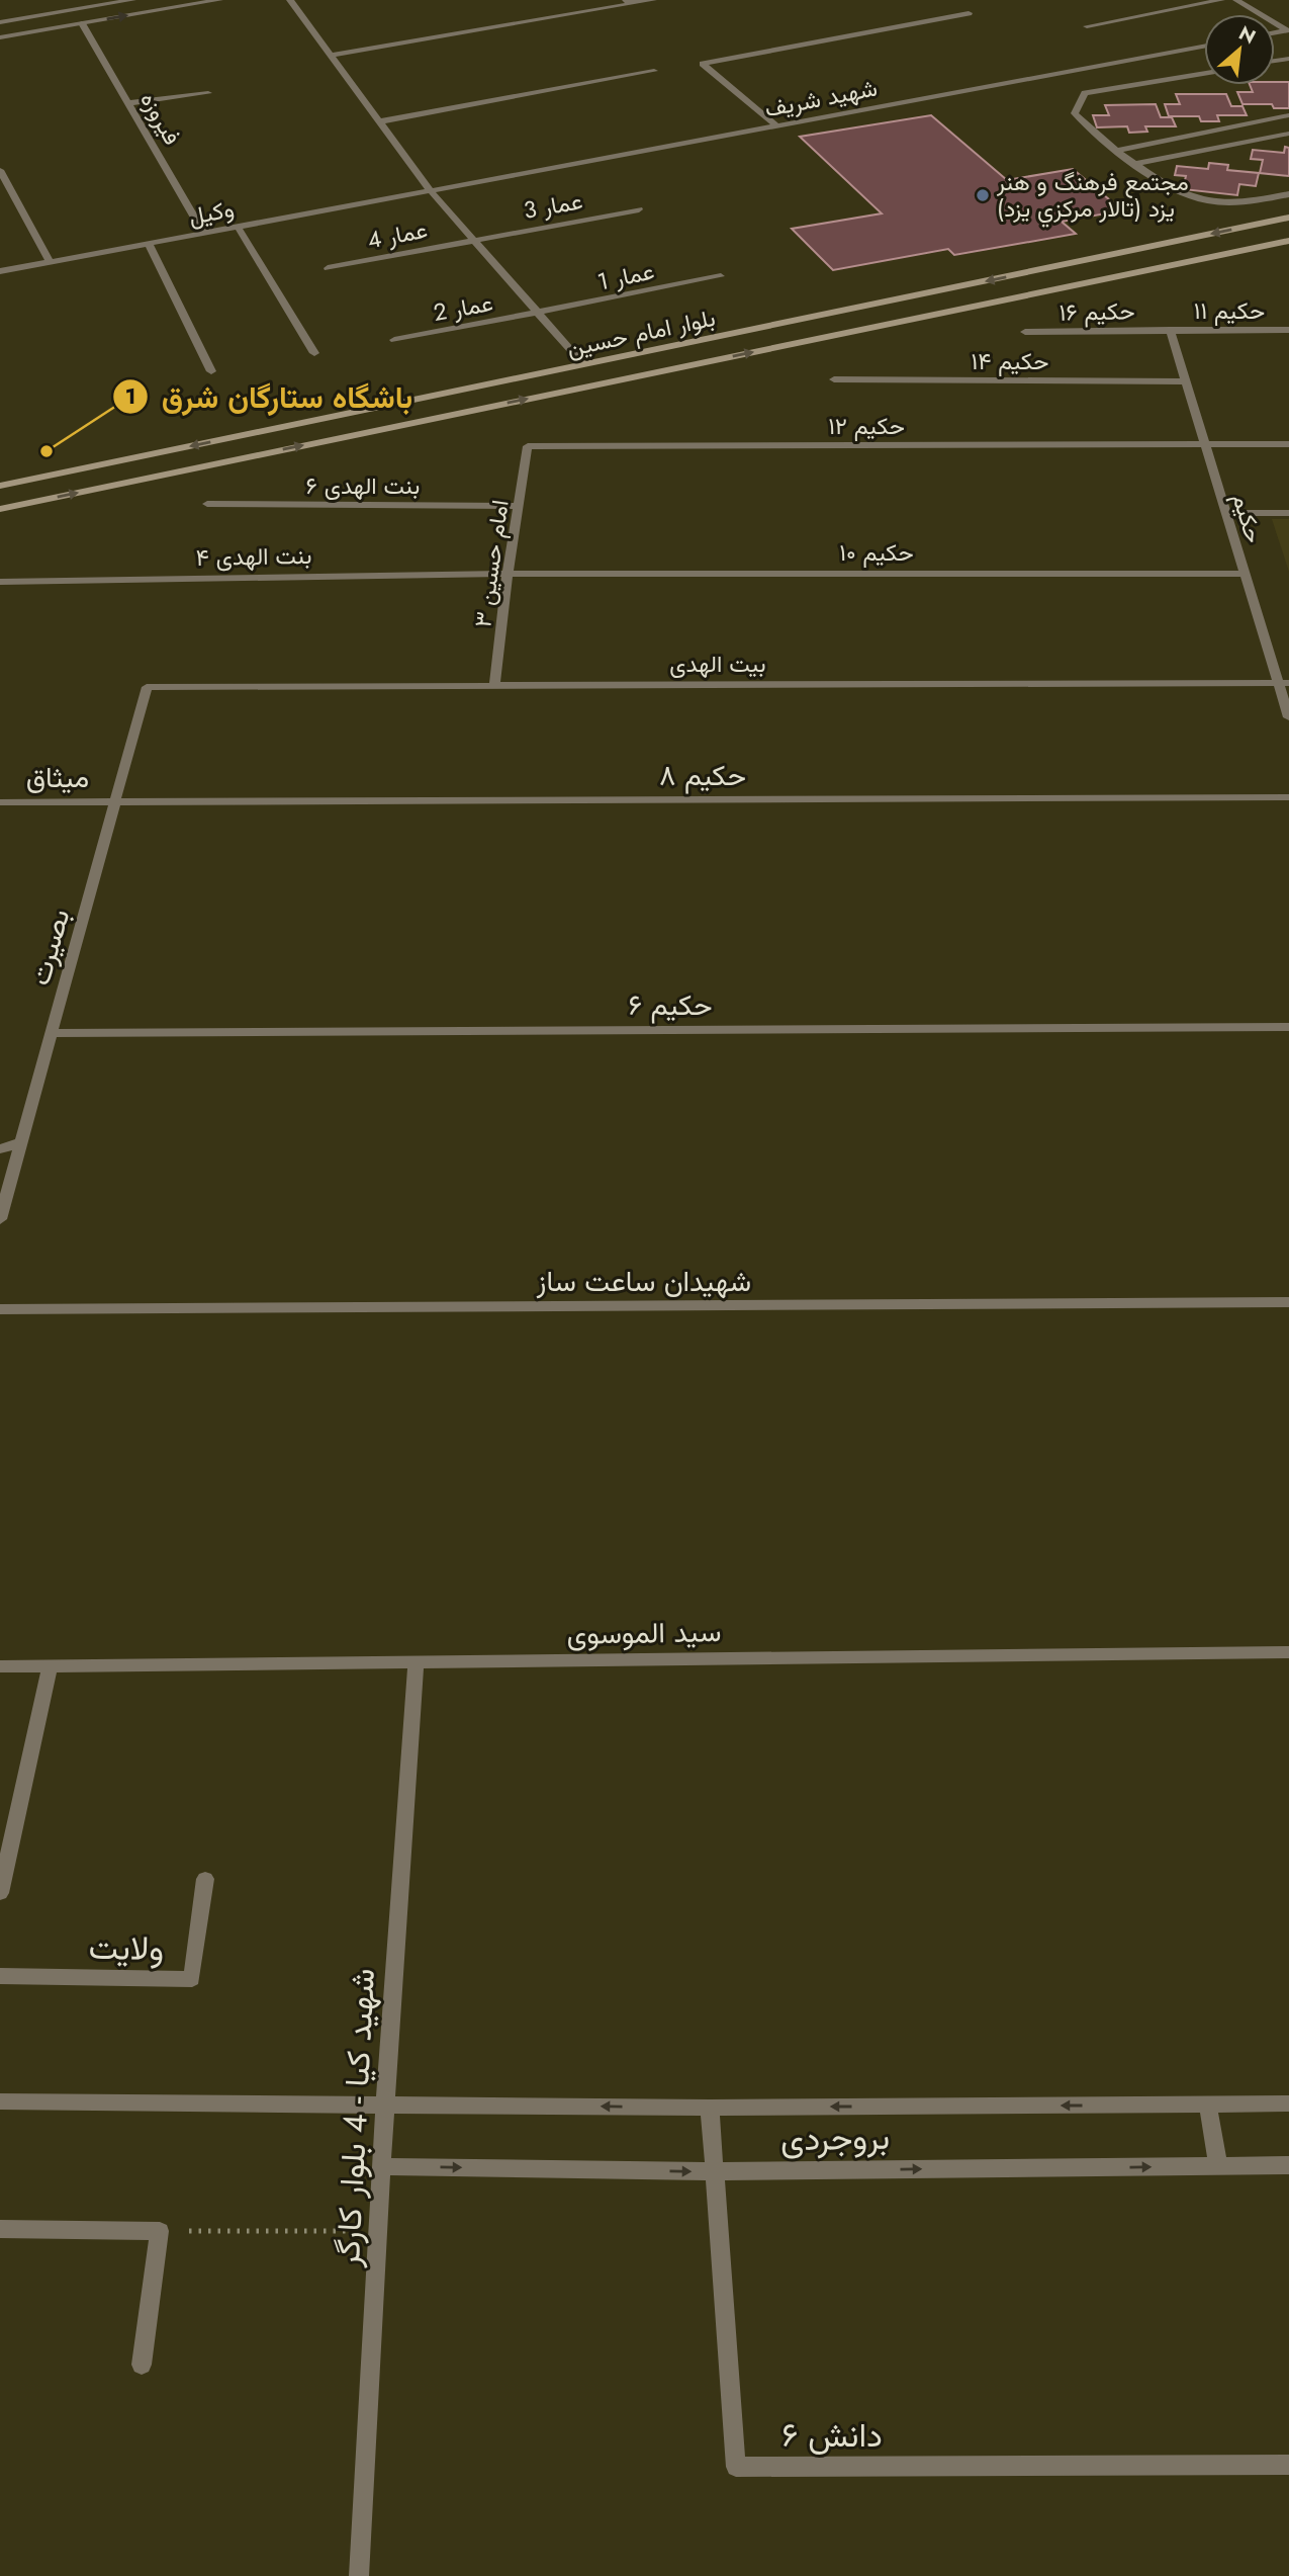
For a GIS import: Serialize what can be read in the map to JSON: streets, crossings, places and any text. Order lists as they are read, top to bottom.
{
  "streets": {
    "main road": ["بلوار امام حسین"],
    "street": [
      "شهید شریف",
      "فیروزه",
      "عمار 3",
      "وکیل",
      "عمار 4",
      "عمار 1",
      "عمار 2",
      "حکیم ۱۱",
      "حکیم ۱۶",
      "حکیم ۱۴",
      "حکیم ۱۲",
      "بنت الهدی ۶",
      "حکیم",
      "حکیم ۱۰",
      "بنت الهدی ۴",
      "امام حسین ۳",
      "بیت الهدی",
      "حکیم ۸",
      "میثاق",
      "بصیرت",
      "حکیم ۶",
      "شهیدان ساعت ساز",
      "سید الموسوی",
      "ولایت",
      "شهید کیا - 4 بلوار کارگر",
      "بروجردی",
      "دانش ۶"
    ]
  },
  "crossings": [
    ["شهید شریف", "وکیل"],
    ["فیروزه", "وکیل"],
    ["عمار 3", "عمار 4"],
    ["عمار 1", "عمار 2"],
    ["حکیم ۱۱", "حکیم ۱۶"],
    ["حکیم ۱۱", "حکیم"],
    ["حکیم ۱۶", "حکیم"],
    ["حکیم ۱۴", "حکیم"],
    ["حکیم ۱۲", "حکیم"],
    ["حکیم ۱۲", "امام حسین ۳"],
    ["بنت الهدی ۶", "امام حسین ۳"],
    ["حکیم", "حکیم ۱۰"],
    ["حکیم", "بیت الهدی"],
    ["حکیم ۱۰", "بنت الهدی ۴"],
    ["حکیم ۱۰", "امام حسین ۳"],
    ["بنت الهدی ۴", "امام حسین ۳"],
    ["امام حسین ۳", "بیت الهدی"],
    ["بیت الهدی", "بصیرت"],
    ["حکیم ۸", "میثاق"],
    ["حکیم ۸", "بصیرت"],
    ["میثاق", "بصیرت"],
    ["بصیرت", "حکیم ۶"],
    ["سید الموسوی", "شهید کیا - 4 بلوار کارگر"],
    ["شهید کیا - 4 بلوار کارگر", "بروجردی"],
    ["بروجردی", "دانش ۶"]
  ],
  "places": ["مجتمع فرهنگ و هنر یزد (تالار مركزي یزد)", "باشگاه ستارگان شرق"],
  "north": "top right"
}
